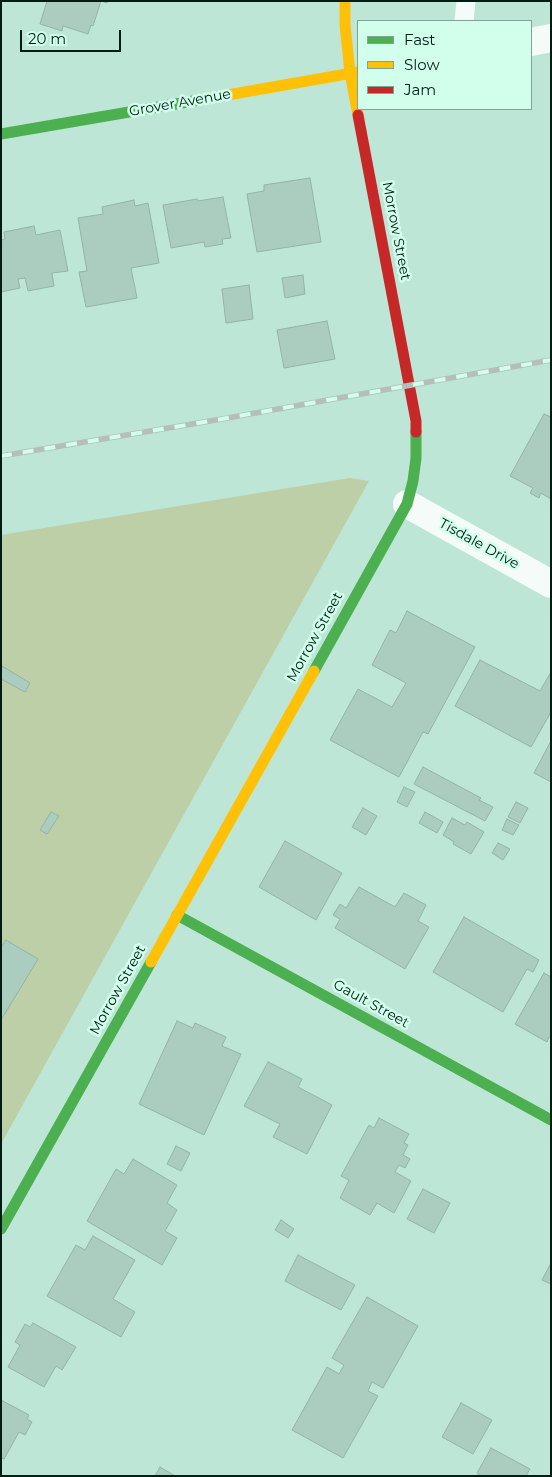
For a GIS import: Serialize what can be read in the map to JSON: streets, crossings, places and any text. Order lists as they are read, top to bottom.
{
  "streets": {
    "street": [
      "Grover Avenue",
      "Morrow Street",
      "Tisdale Drive",
      "Gault Street"
    ]
  },
  "crossings": [
    ["Grover Avenue", "Morrow Street"],
    ["Morrow Street", "Tisdale Drive"],
    ["Morrow Street", "Gault Street"]
  ],
  "legend": ["Fast", "Slow", "Jam"],
  "scale_bar": "20 m"
}
